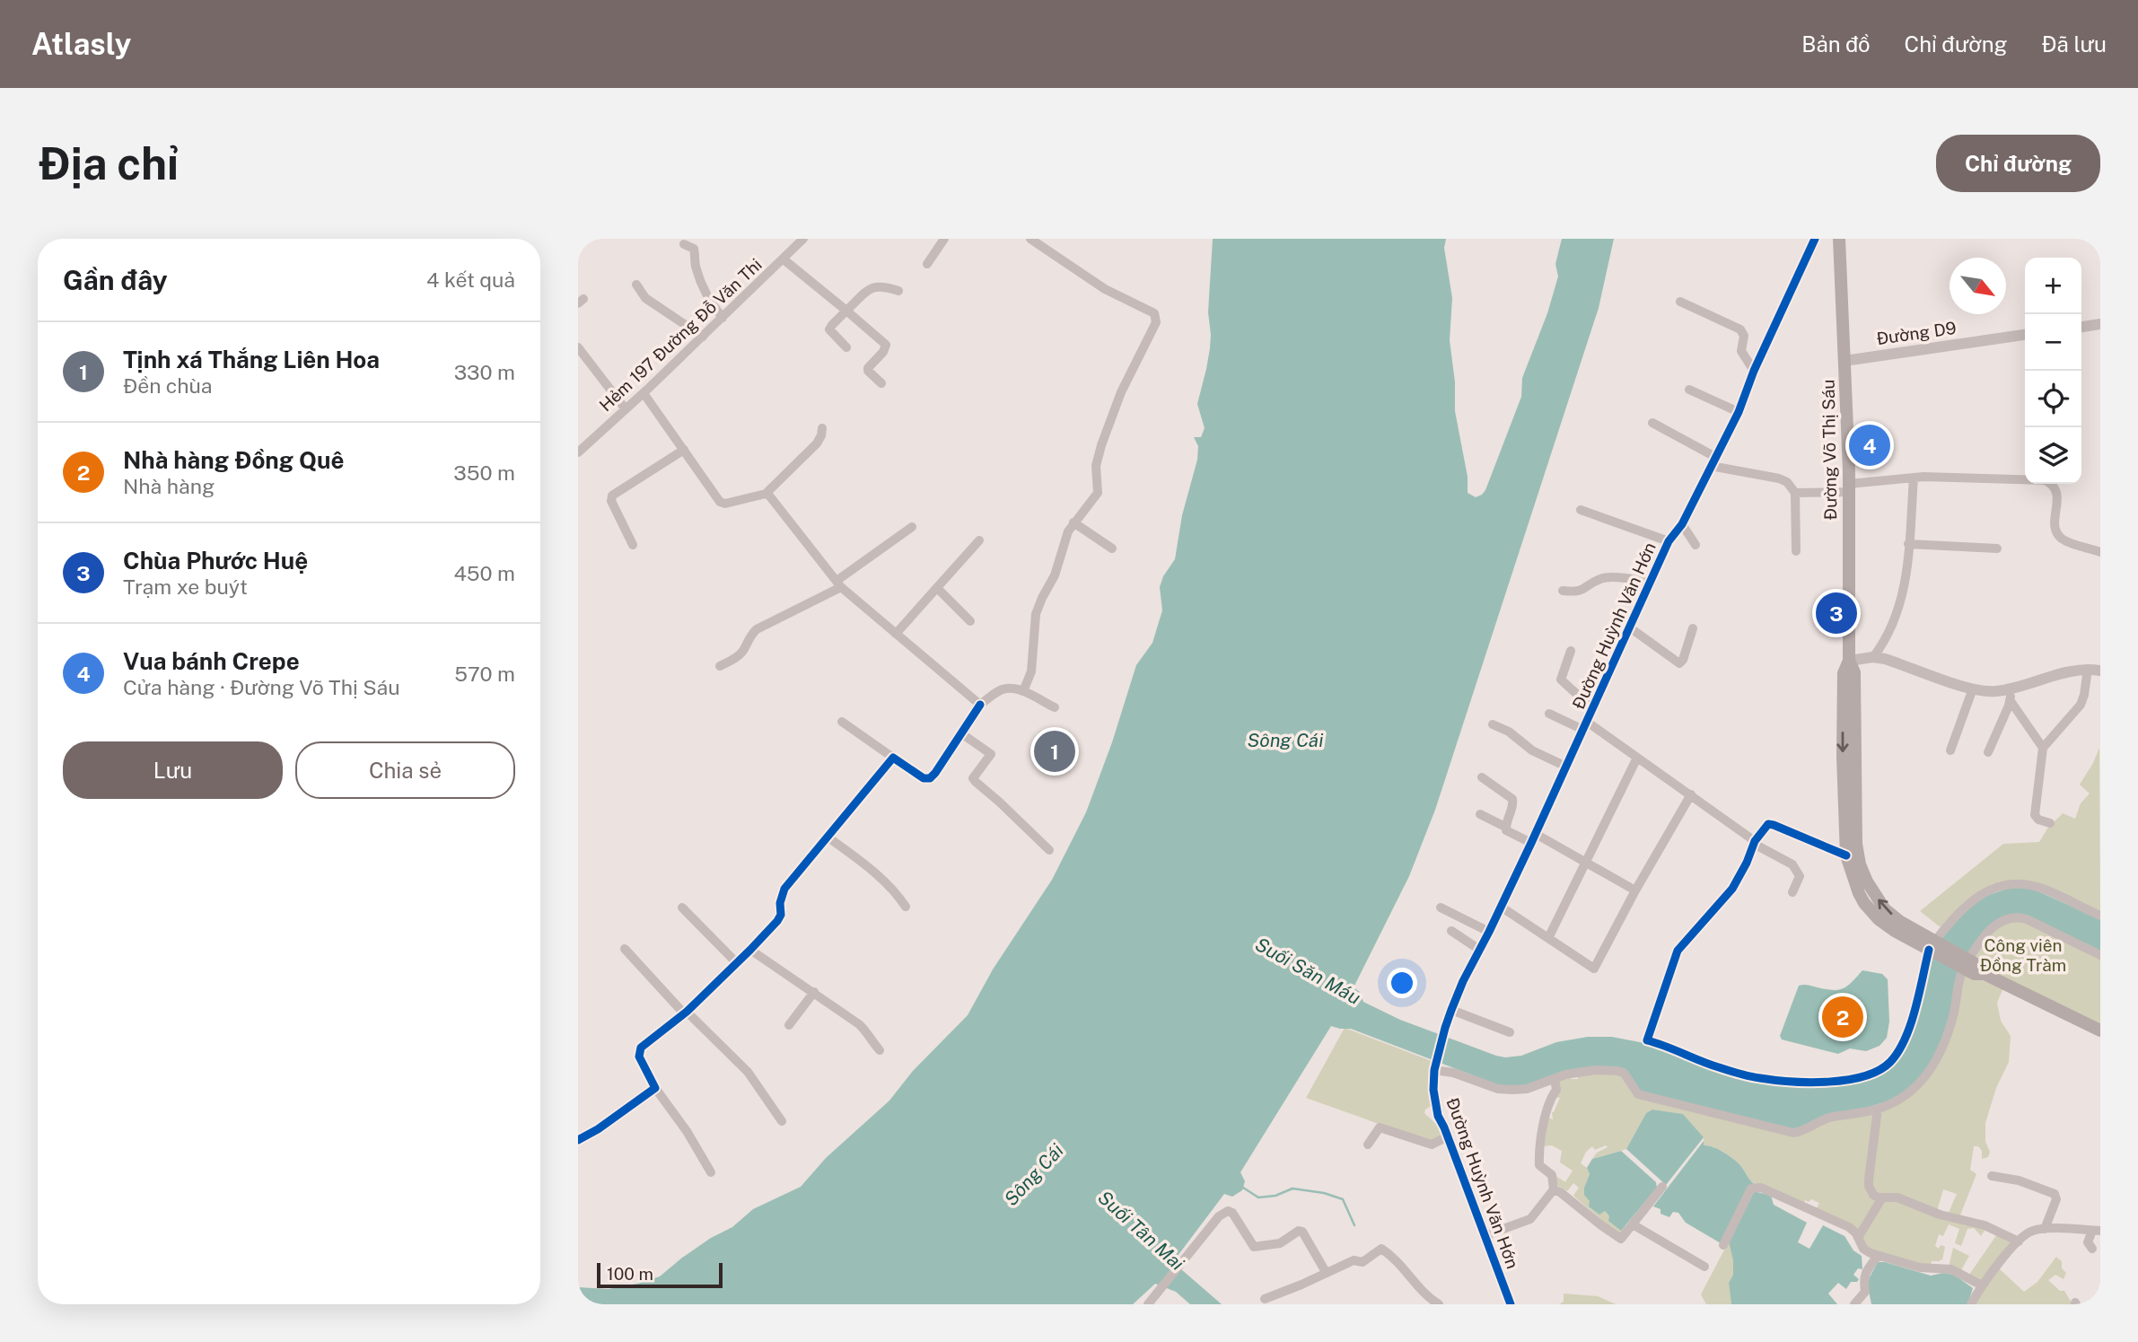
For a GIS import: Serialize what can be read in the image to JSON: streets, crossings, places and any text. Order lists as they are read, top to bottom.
{
  "streets": {
    "main road": ["Đường Võ Thị Sáu"],
    "street": ["Đường D9", "Hẻm 197 Đường Đỗ Văn Thi", "Đường Huỳnh Văn Hớn"]
  },
  "crossings": [
    ["Đường D9", "Đường Võ Thị Sáu"]
  ],
  "water": ["Sông Cái", "Suối Săn Máu", "Suối Tân Mai"],
  "parks": ["Công viên Đồng Tràm"],
  "scale_bar": "100 m",
  "north": "bottom right",
  "page": {
    "header": "Atlasly",
    "nav": ["Bản đồ", "Chỉ đường", "Đã lưu"],
    "buttons": [
      "Chỉ đường",
      ["Lưu", "Chia sẻ"]
    ],
    "title": "Địa chỉ",
    "heading": ["Gần đây", "4 kết quả"],
    "map_buttons": ["+", "−"],
    "list": [
      {
        "mark": "1",
        "name": "Tịnh xá Thắng Liên Hoa",
        "note": "Đền chùa",
        "value": "330 m"
      },
      {
        "mark": "2",
        "name": "Nhà hàng Đồng Quê",
        "note": "Nhà hàng",
        "value": "350 m"
      },
      {
        "mark": "3",
        "name": "Chùa Phước Huệ",
        "note": "Trạm xe buýt",
        "value": "450 m"
      },
      {
        "mark": "4",
        "name": "Vua bánh Crepe",
        "note": "Cửa hàng · Đường Võ Thị Sáu",
        "value": "570 m"
      }
    ],
    "pins": [
      "4",
      "3",
      "1",
      "2"
    ],
    "scale": "100 m"
  }
}
